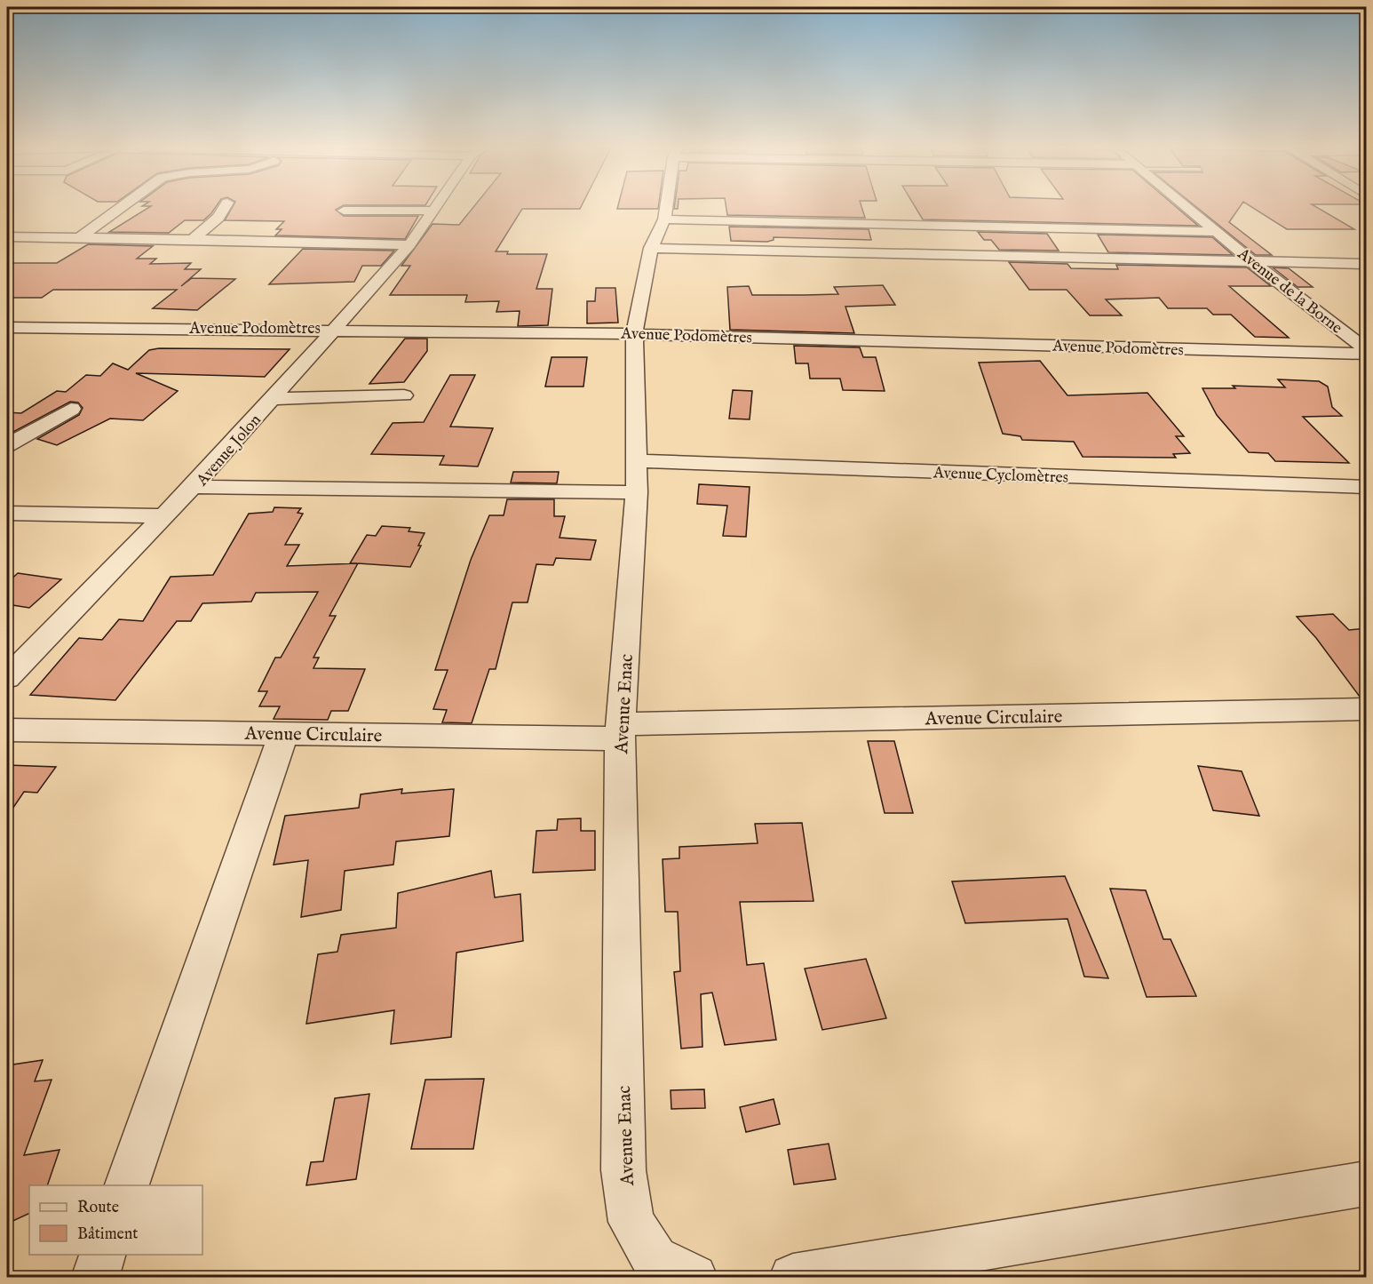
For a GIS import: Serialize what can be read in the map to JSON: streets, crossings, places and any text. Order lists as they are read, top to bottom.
{
  "streets": {
    "street": [
      "Avenue de la Borne",
      "Avenue Podomètres",
      "Avenue Jolon",
      "Avenue Cyclomètres",
      "Avenue Enac",
      "Avenue Circulaire"
    ]
  },
  "crossings": [
    ["Avenue Podomètres", "Avenue Jolon"],
    ["Avenue Podomètres", "Avenue Enac"],
    ["Avenue Jolon", "Avenue Enac"],
    ["Avenue Cyclomètres", "Avenue Enac"],
    ["Avenue Enac", "Avenue Circulaire"]
  ],
  "legend": ["Route", "Bâtiment"]
}
